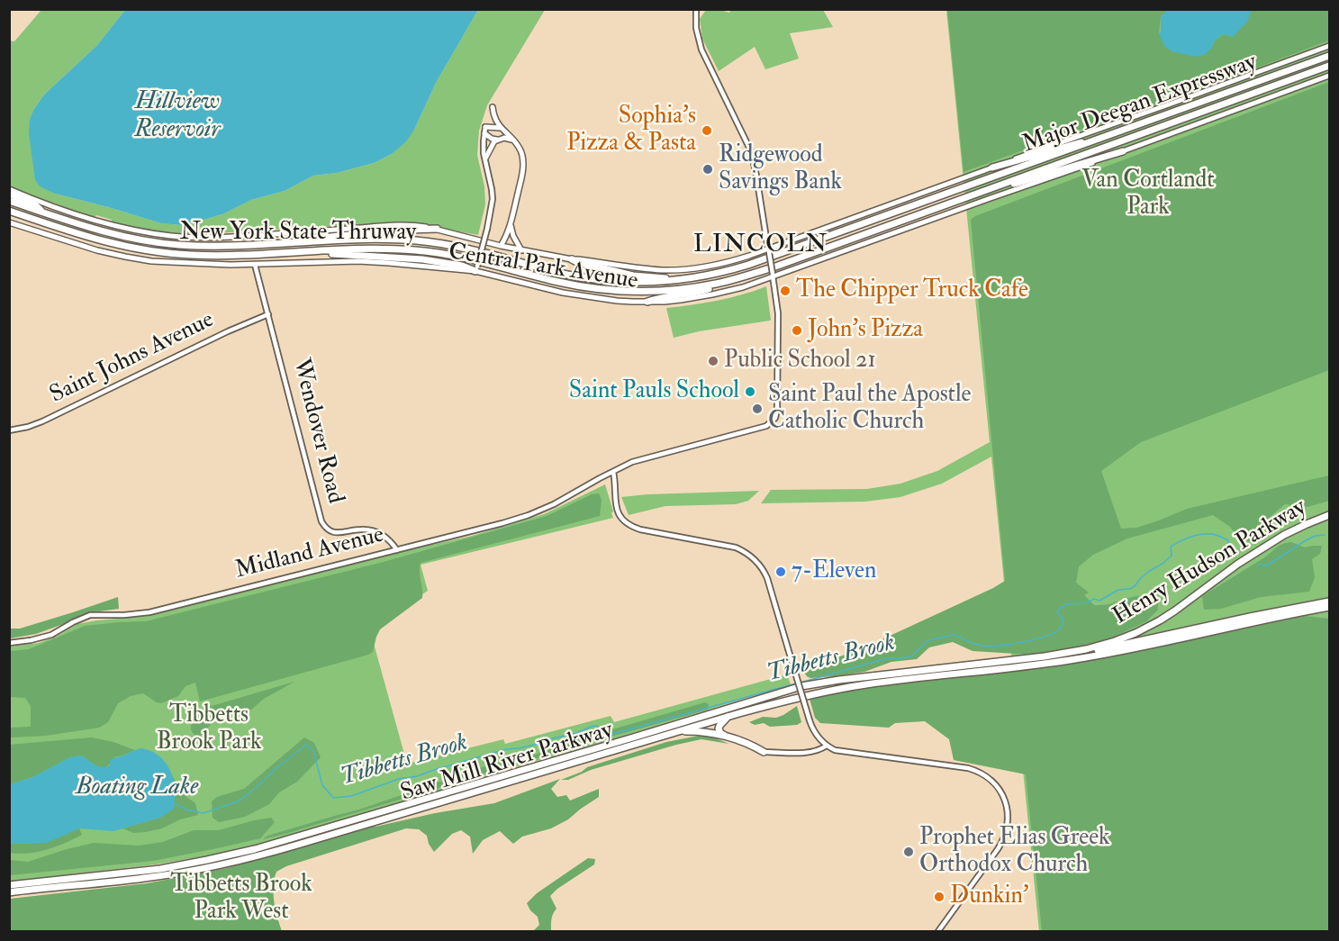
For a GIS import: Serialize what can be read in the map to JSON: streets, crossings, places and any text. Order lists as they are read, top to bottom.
{
  "streets": {
    "highway": [
      "Major Deegan Expressway",
      "New York State Thruway",
      "Henry Hudson Parkway",
      "Saw Mill River Parkway"
    ],
    "main road": ["Central Park Avenue"],
    "street": ["Saint Johns Avenue", "Wendover Road", "Midland Avenue"]
  },
  "crossings": [
    ["Major Deegan Expressway", "New York State Thruway"],
    ["Central Park Avenue", "Wendover Road"],
    ["Central Park Avenue", "Midland Avenue"],
    ["Saint Johns Avenue", "Wendover Road"],
    ["Wendover Road", "Midland Avenue"],
    ["Henry Hudson Parkway", "Saw Mill River Parkway"]
  ],
  "districts": ["LINCOLN"],
  "water": ["Hillview Reservoir", "Tibbetts Brook", "Boating Lake"],
  "parks": ["Van Cortlandt Park", "Tibbetts Brook Park", "Tibbetts Brook Park West"],
  "places": [
    "Sophia's Pizza & Pasta",
    "Ridgewood Savings Bank",
    "The Chipper Truck Cafe",
    "John's Pizza",
    "Public School 21",
    "Saint Pauls School",
    "Saint Paul the Apostle Catholic Church",
    "7-Eleven",
    "Prophet Elias Greek Orthodox Church",
    "Dunkin'"
  ]
}
